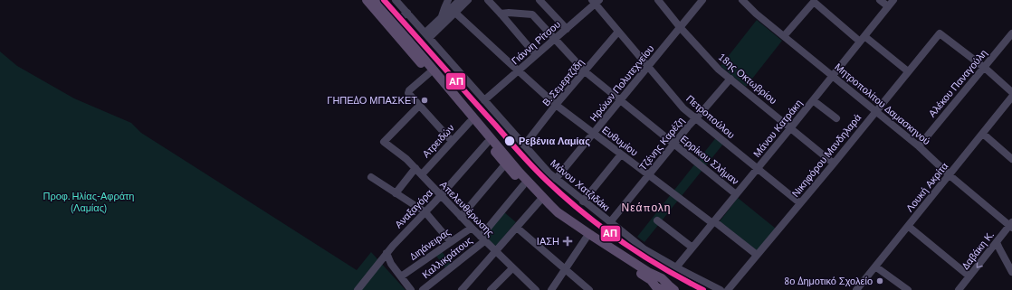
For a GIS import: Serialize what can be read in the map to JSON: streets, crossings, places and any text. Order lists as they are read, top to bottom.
{
  "streets": {
    "street": [
      "Γιάννη Ρίτσου",
      "18ης Οκτωβρίου",
      "Β. Σεμερτζίδη",
      "Ηρώων Πολυτεχνείου",
      "Αλέκου Παναγούλη",
      "Μητροπολίτου Δαμασκηνού",
      "Πετροπούλου",
      "Μάνου Κατράκη",
      "Ατρειδών",
      "Ευθυμίου",
      "Τζένης Καρέζη",
      "Νικηφόρου Μανδηλαρά",
      "Ερρίκου Σλήμαν",
      "Μάνου Χατζιδάκι",
      "Λουκή Ακρίτα",
      "Αναξαγόρα",
      "Απελευθέρωσης",
      "Διηάνειρας",
      "Δαβάκη Κ.",
      "Καλλικράτους"
    ]
  },
  "crossings": [
    ["Γιάννη Ρίτσου", "Πετροπούλου"],
    ["Γιάννη Ρίτσου", "Ευθυμίου"],
    ["Γιάννη Ρίτσου", "Ερρίκου Σλήμαν"],
    ["Γιάννη Ρίτσου", "Μάνου Χατζιδάκι"],
    ["18ης Οκτωβρίου", "Ηρώων Πολυτεχνείου"],
    ["18ης Οκτωβρίου", "Μάνου Κατράκη"],
    ["18ης Οκτωβρίου", "Τζένης Καρέζη"],
    ["18ης Οκτωβρίου", "Νικηφόρου Μανδηλαρά"],
    ["Β. Σεμερτζίδη", "Πετροπούλου"],
    ["Β. Σεμερτζίδη", "Ευθυμίου"],
    ["Β. Σεμερτζίδη", "Ερρίκου Σλήμαν"],
    ["Β. Σεμερτζίδη", "Μάνου Χατζιδάκι"],
    ["Ηρώων Πολυτεχνείου", "Πετροπούλου"],
    ["Ηρώων Πολυτεχνείου", "Ευθυμίου"],
    ["Ηρώων Πολυτεχνείου", "Ερρίκου Σλήμαν"],
    ["Ηρώων Πολυτεχνείου", "Μάνου Χατζιδάκι"],
    ["Αλέκου Παναγούλη", "Μητροπολίτου Δαμασκηνού"],
    ["Αλέκου Παναγούλη", "Νικηφόρου Μανδηλαρά"],
    ["Μητροπολίτου Δαμασκηνού", "Μάνου Κατράκη"],
    ["Μητροπολίτου Δαμασκηνού", "Νικηφόρου Μανδηλαρά"],
    ["Μητροπολίτου Δαμασκηνού", "Λουκή Ακρίτα"],
    ["Μητροπολίτου Δαμασκηνού", "Δαβάκη Κ."],
    ["Πετροπούλου", "Μάνου Κατράκη"],
    ["Πετροπούλου", "Τζένης Καρέζη"],
    ["Πετροπούλου", "Νικηφόρου Μανδηλαρά"],
    ["Μάνου Κατράκη", "Ευθυμίου"],
    ["Μάνου Κατράκη", "Ερρίκου Σλήμαν"],
    ["Μάνου Κατράκη", "Μάνου Χατζιδάκι"],
    ["Ατρειδών", "Απελευθέρωσης"],
    ["Ευθυμίου", "Τζένης Καρέζη"],
    ["Ευθυμίου", "Νικηφόρου Μανδηλαρά"],
    ["Τζένης Καρέζη", "Ερρίκου Σλήμαν"],
    ["Τζένης Καρέζη", "Μάνου Χατζιδάκι"],
    ["Αναξαγόρα", "Απελευθέρωσης"],
    ["Απελευθέρωσης", "Διηάνειρας"],
    ["Απελευθέρωσης", "Καλλικράτους"]
  ],
  "one_way": ["Δαβάκη Κ."],
  "districts": ["Νεάπολη"],
  "parks": ["Προφ. Ηλίας-Αφράτη (Λαμίας)"],
  "places": {
    "other": ["ΓΗΠΕΔΟ ΜΠΑΣΚΕΤ", "Ρεβένια Λαμίας", "8ο Δημοτικό Σχολείο"],
    "health": ["ΙΑΣΗ"]
  },
  "lines": ["transit line ΑΠ"]
}
